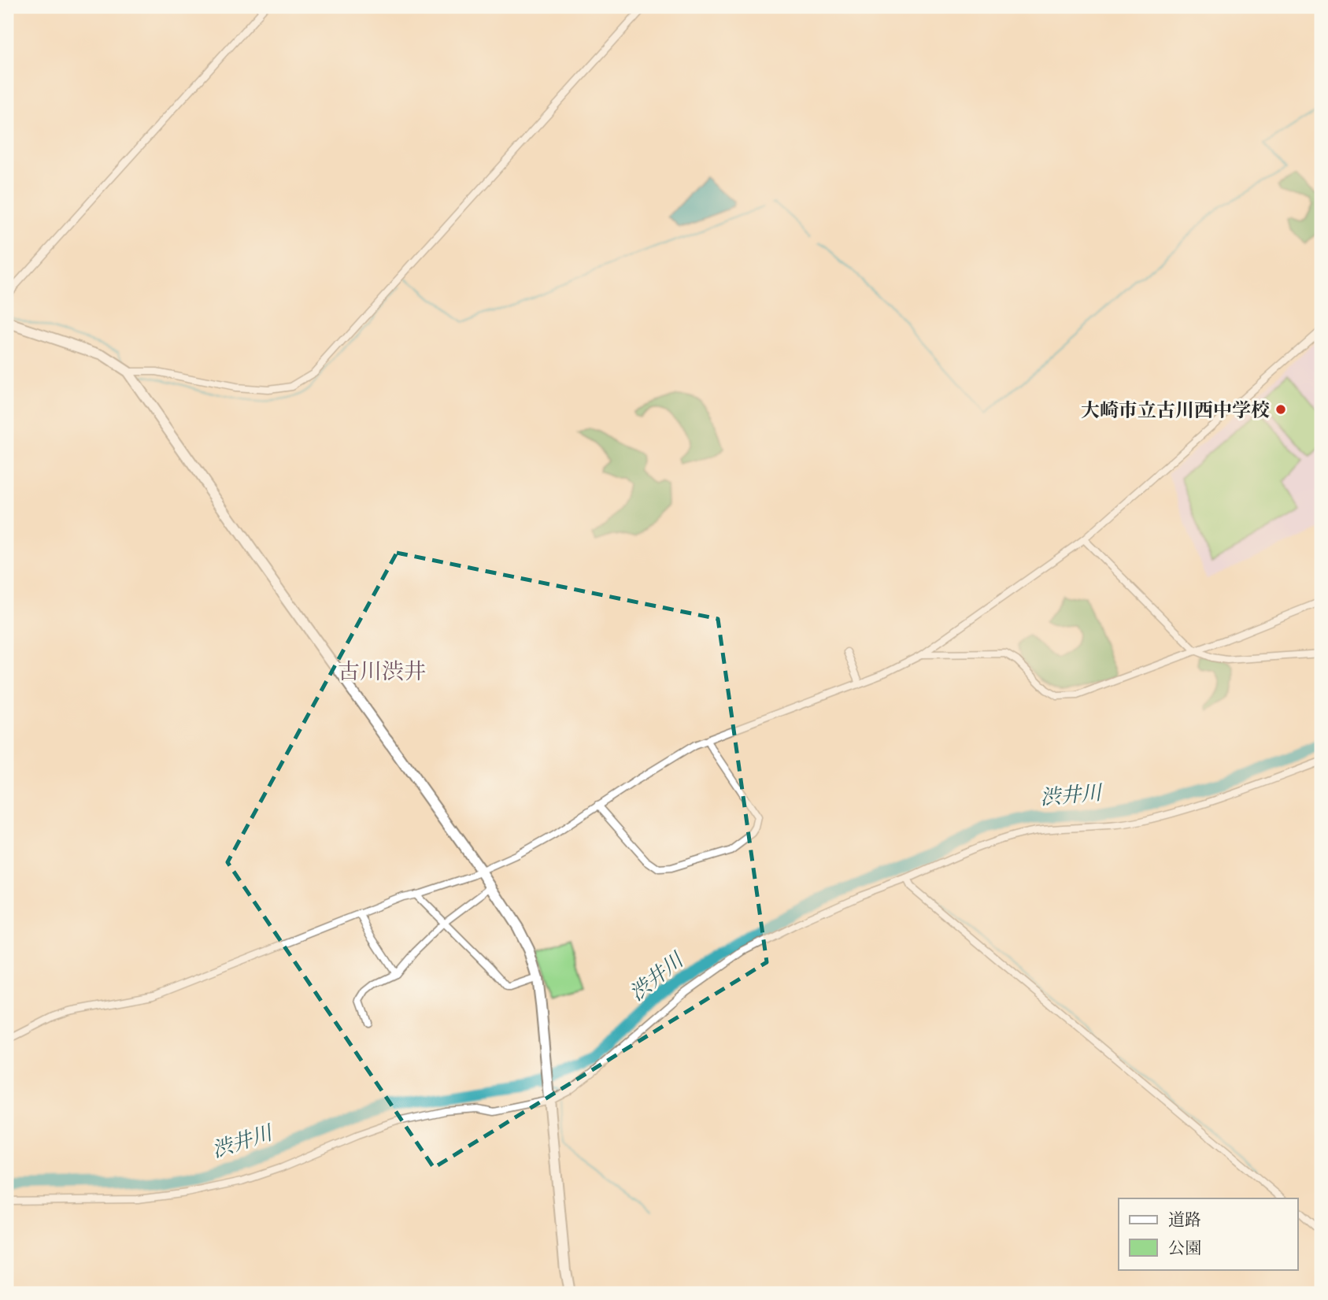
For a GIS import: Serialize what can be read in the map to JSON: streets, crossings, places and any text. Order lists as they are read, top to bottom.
{
  "districts": ["古川渋井"],
  "water": ["渋井川"],
  "places": ["大崎市立古川西中学校"],
  "legend": ["道路", "公園"]
}
